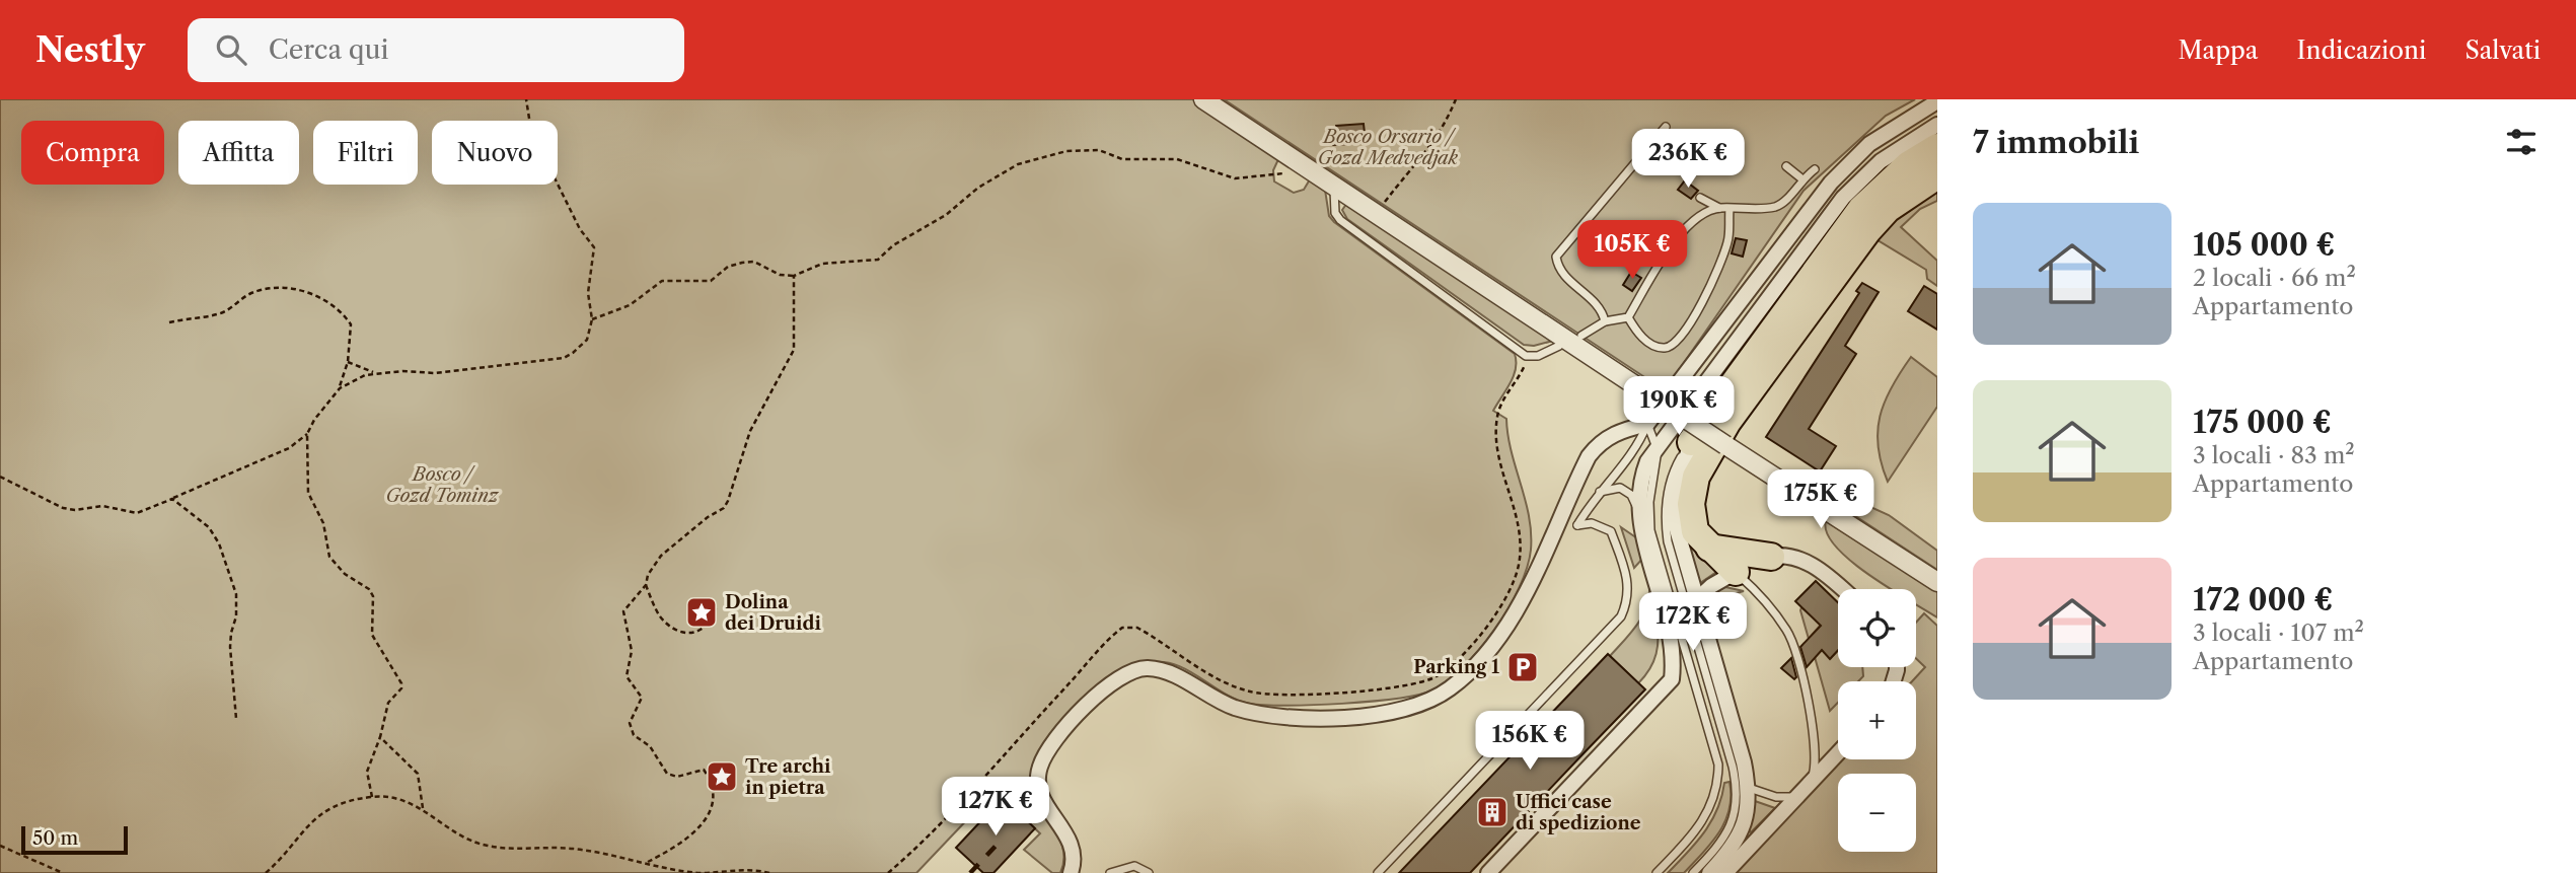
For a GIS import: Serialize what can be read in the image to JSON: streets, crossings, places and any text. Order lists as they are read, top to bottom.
{
  "parks": ["Bosco Orsario / Gozd Medvedjak", "Bosco / Gozd Tominz"],
  "places": {
    "place": ["Dolina dei Druidi", "Tre archi in pietra"],
    "parking": ["Parking 1"],
    "building": ["Uffici case di spedizione"]
  },
  "scale_bar": "50 m",
  "page": {
    "header": "Nestly",
    "search": "Cerca qui",
    "nav": ["Mappa", "Indicazioni", "Salvati"],
    "heading": "7 immobili",
    "chip": [
      "Compra",
      "Affitta",
      "Filtri",
      "Nuovo"
    ],
    "price": [
      "236K €",
      "105K €",
      "190K €",
      "175K €",
      "172K €",
      "156K €",
      "127K €"
    ],
    "list": [
      {
        "name": "105 000 €",
        "note": "2 locali · 66 m² · Appartamento"
      },
      {
        "name": "175 000 €",
        "note": "3 locali · 83 m² · Appartamento"
      },
      {
        "name": "172 000 €",
        "note": "3 locali · 107 m² · Appartamento"
      }
    ],
    "map_buttons": ["+", "−"],
    "scale": "50 m"
  }
}
